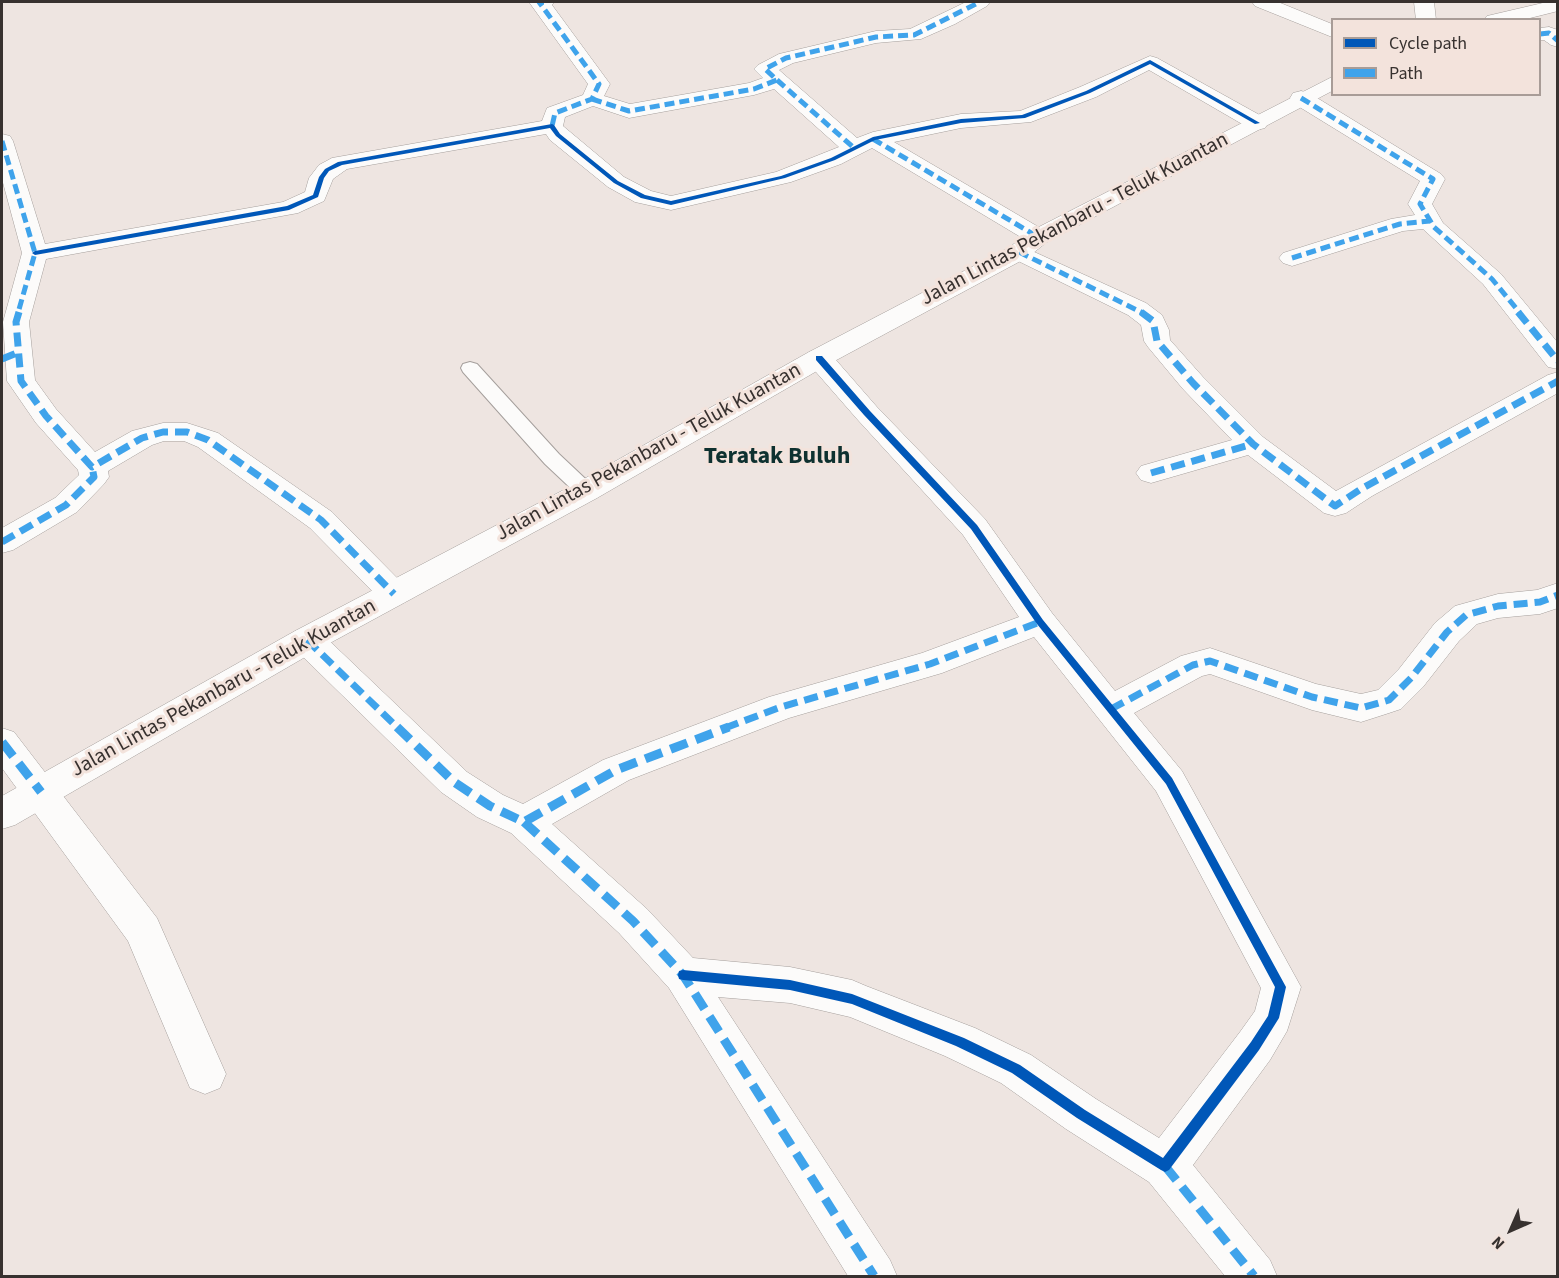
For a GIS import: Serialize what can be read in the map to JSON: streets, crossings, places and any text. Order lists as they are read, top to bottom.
{
  "streets": {
    "main road": ["Jalan Lintas Pekanbaru - Teluk Kuantan"]
  },
  "districts": ["Teratak Buluh"],
  "legend": ["Cycle path", "Path"],
  "north": "bottom left"
}
